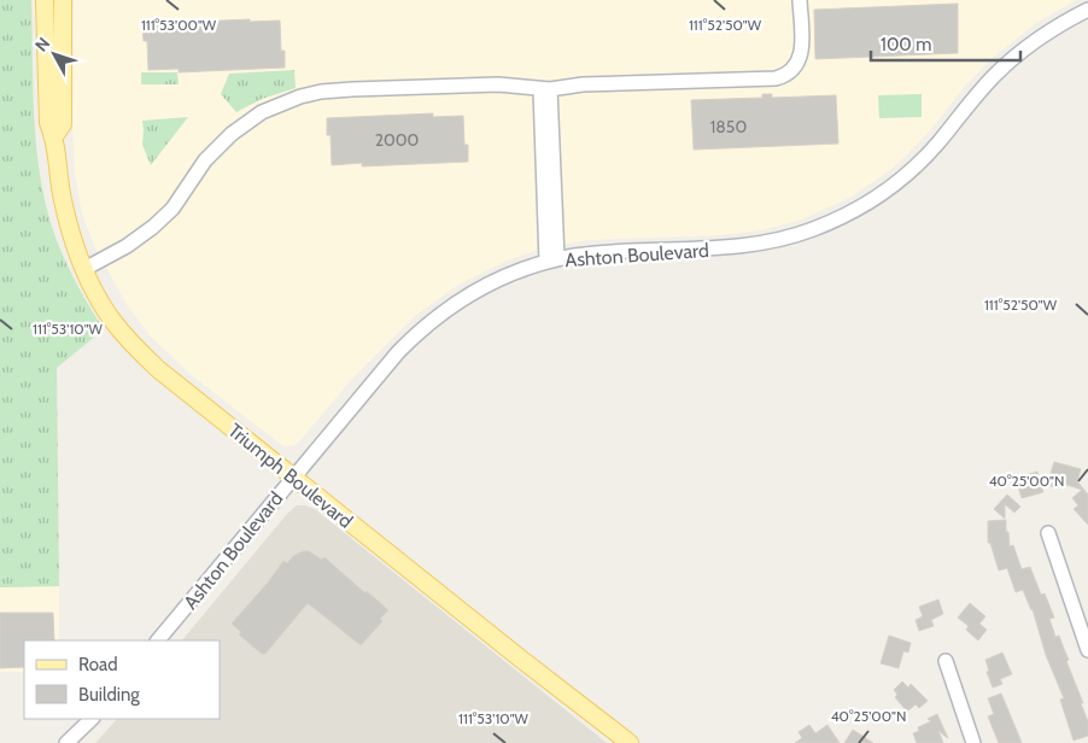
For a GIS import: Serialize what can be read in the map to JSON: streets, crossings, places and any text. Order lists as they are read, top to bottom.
{
  "streets": {
    "main road": ["Triumph Boulevard"],
    "street": ["Ashton Boulevard"]
  },
  "crossings": [
    ["Ashton Boulevard", "Triumph Boulevard"]
  ],
  "house_numbers": ["1850", "2000"],
  "legend": ["Road", "Building"],
  "scale_bar": "100 m",
  "north": "top left",
  "coordinates": [
    "111°53'00\"W",
    "111°52'50\"W",
    "111°53'10\"W",
    "40°25'00\"N"
  ]
}
